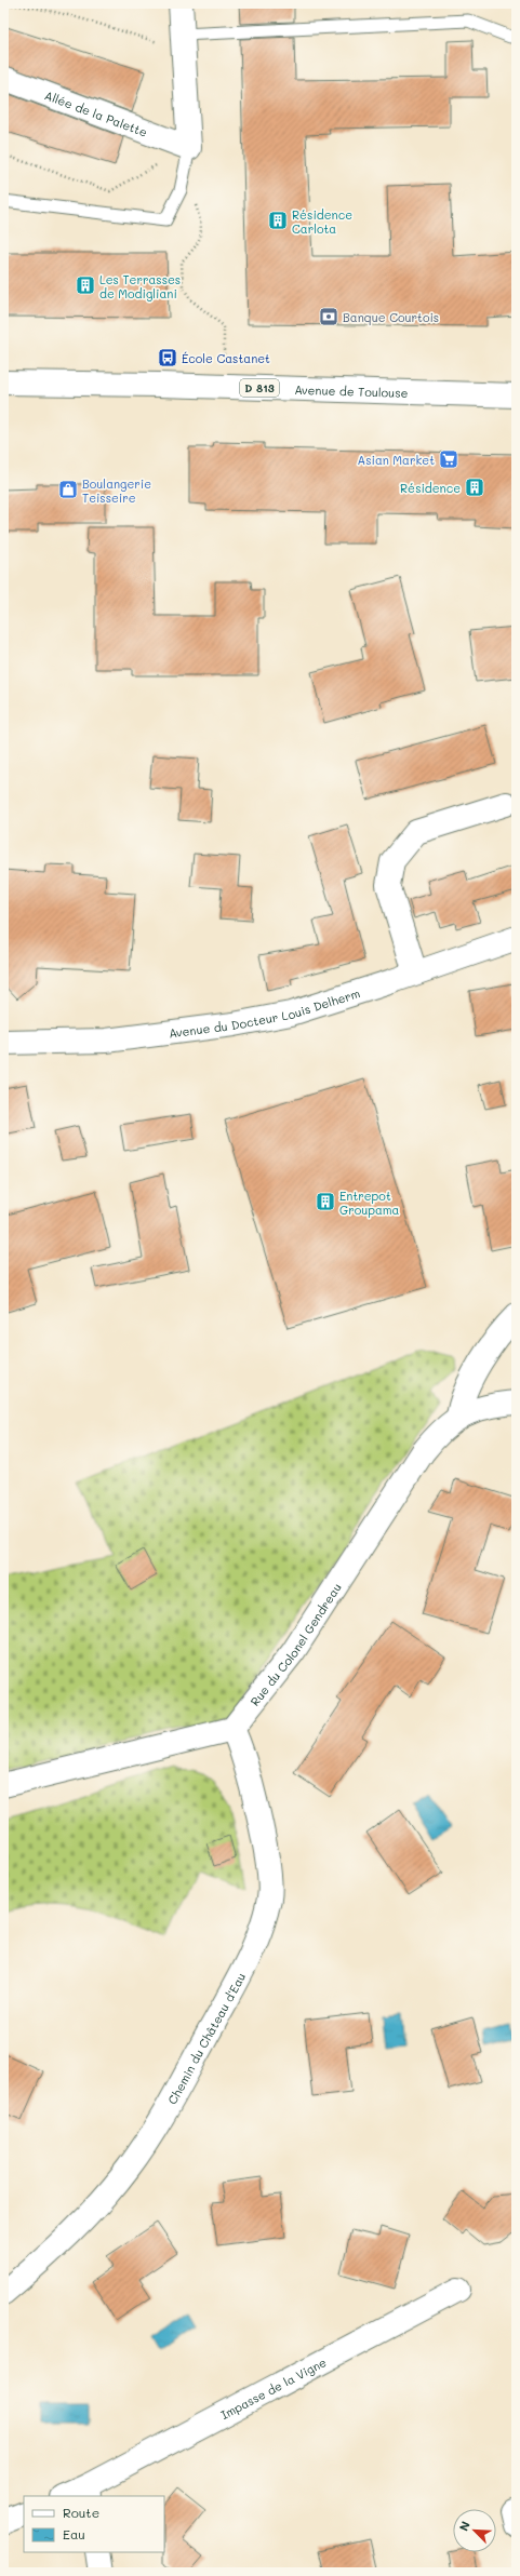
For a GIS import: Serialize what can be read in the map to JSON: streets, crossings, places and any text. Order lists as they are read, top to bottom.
{
  "streets": {
    "street": [
      "Allée de la Palette",
      "D 813",
      "Avenue de Toulouse",
      "Avenue du Docteur Louis Delherm",
      "Rue du Colonel Gendreau",
      "Chemin du Château d'Eau",
      "Impasse de la Vigne"
    ]
  },
  "crossings": [
    ["Rue du Colonel Gendreau", "Chemin du Château d'Eau"]
  ],
  "places": {
    "building": [
      "Résidence Carlota",
      "Les Terrasses de Modigliani",
      "Résidence",
      "Entrepot Groupama"
    ],
    "bank": ["Banque Courtois"],
    "bus stop": ["École Castanet"],
    "supermarket": ["Asian Market"],
    "shop": ["Boulangerie Teisseire"]
  },
  "legend": ["Route", "Eau"],
  "north": "top left"
}
